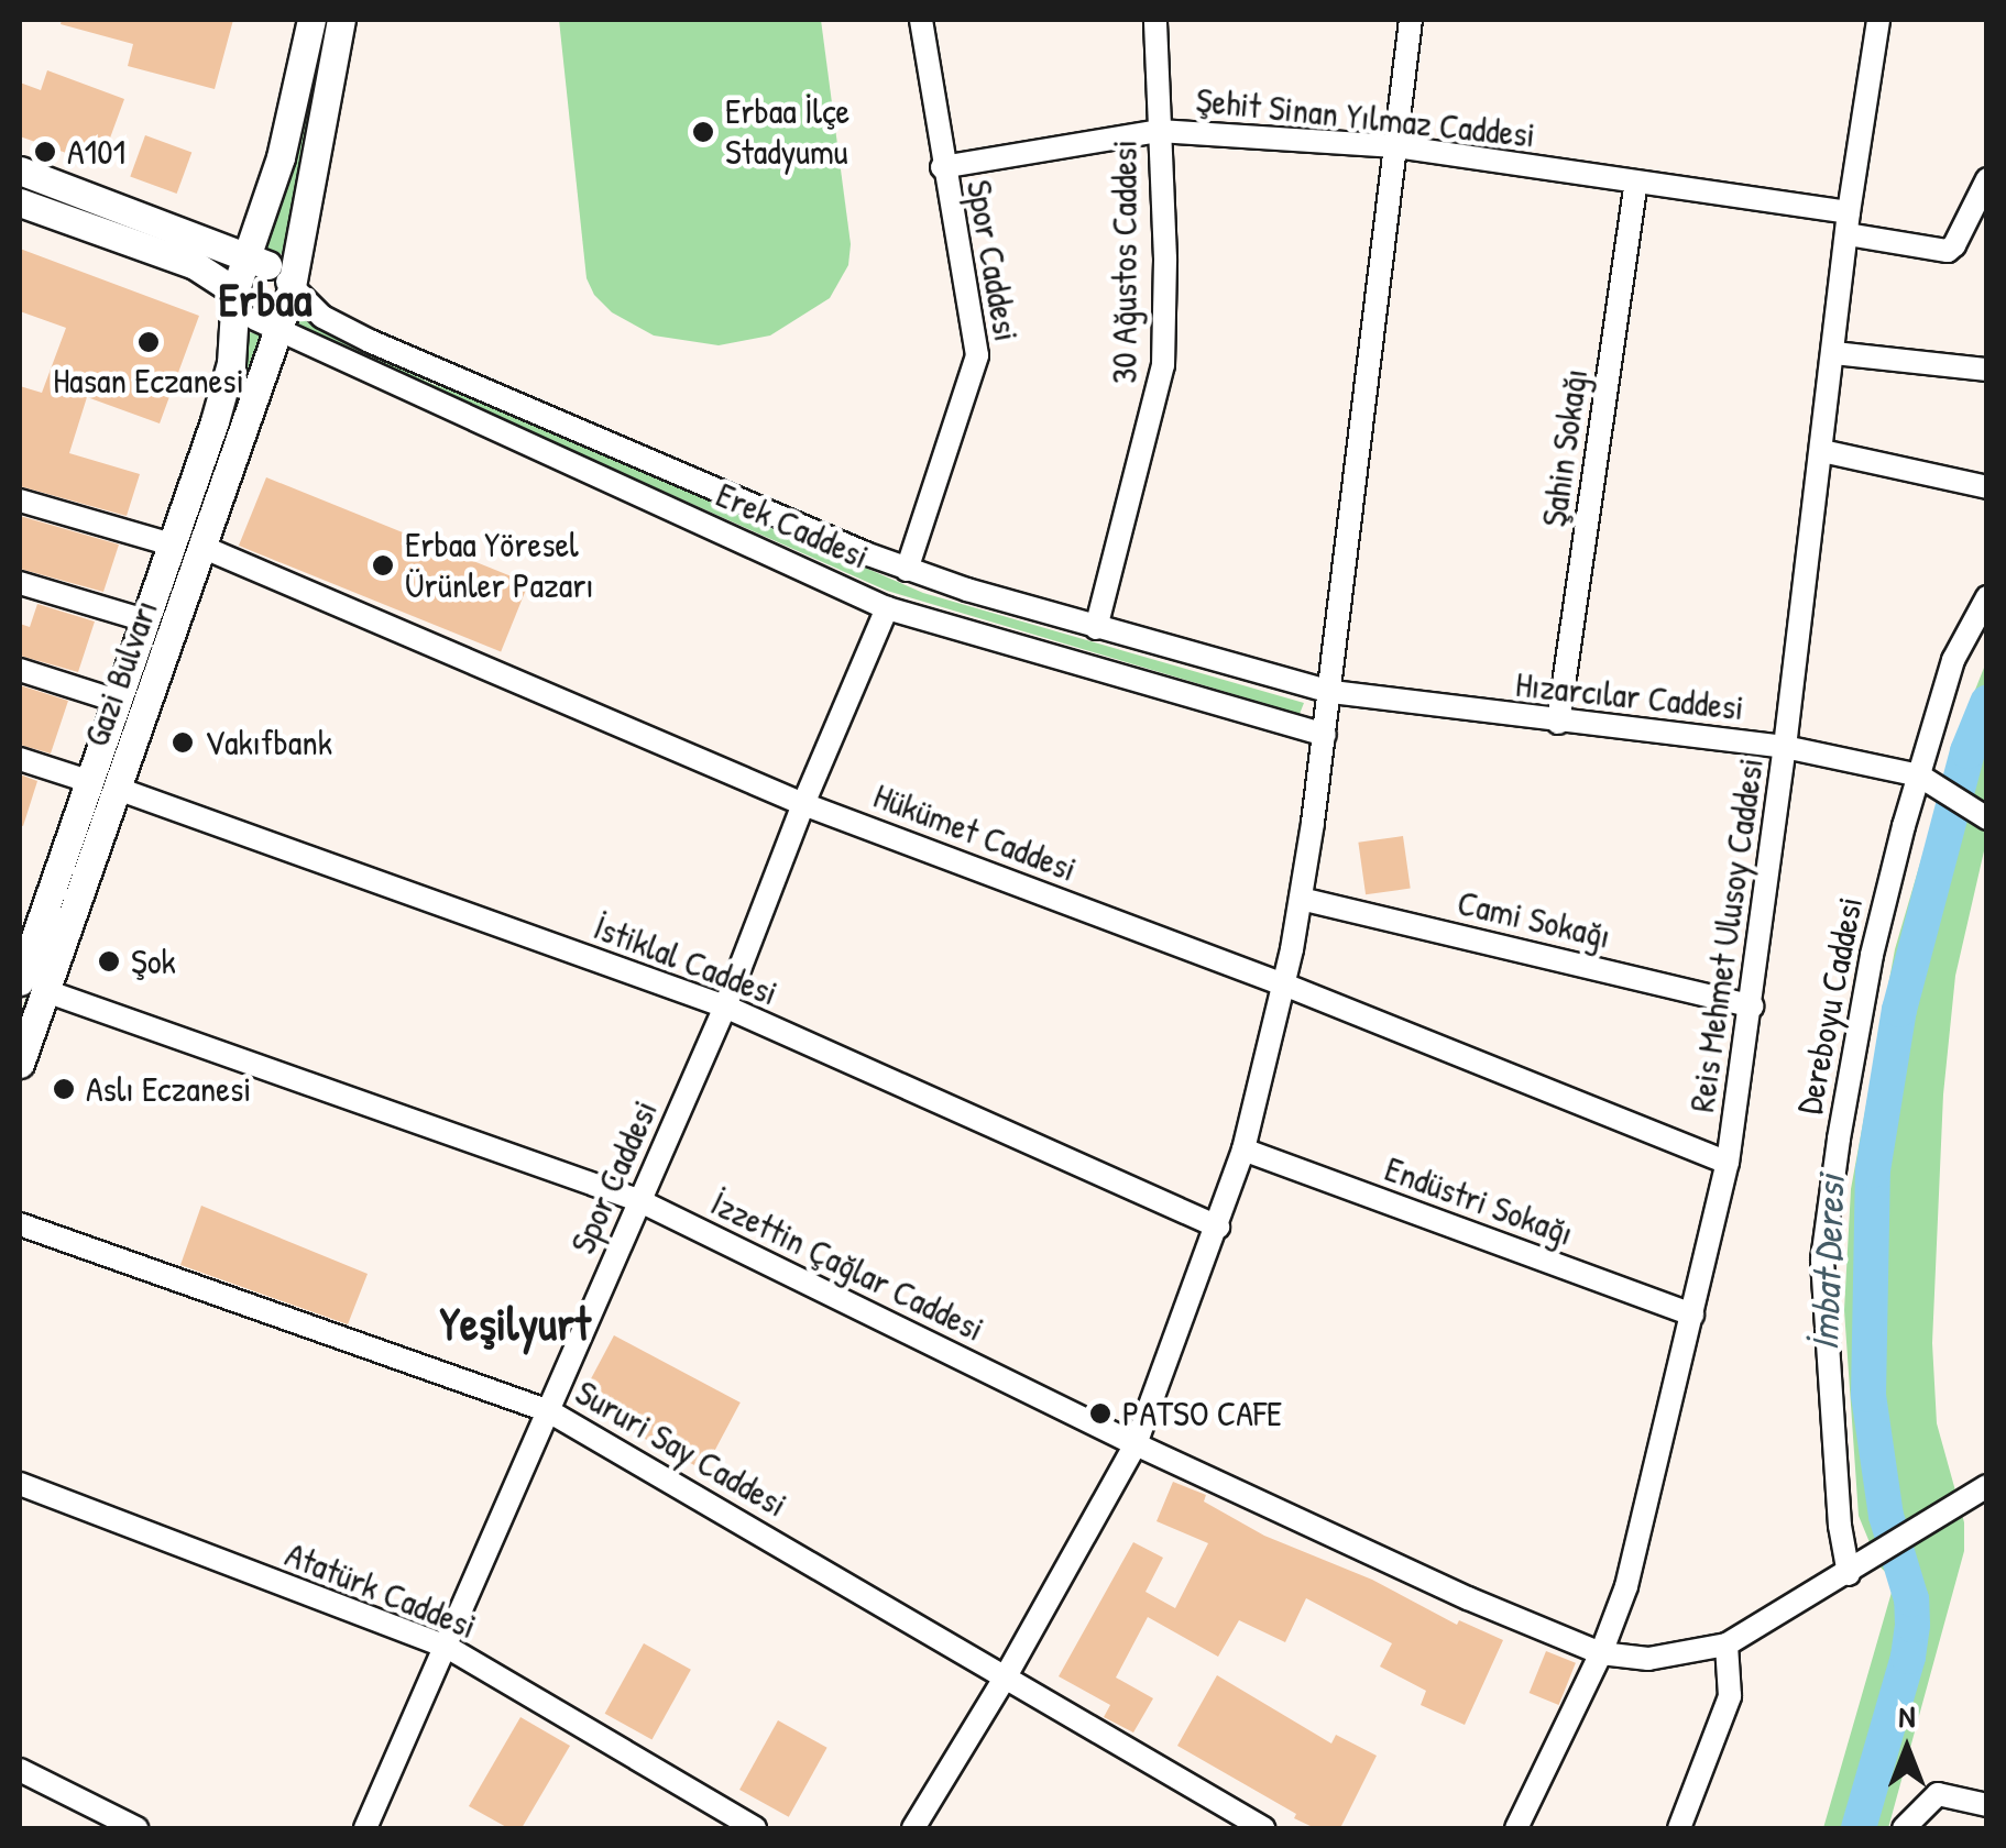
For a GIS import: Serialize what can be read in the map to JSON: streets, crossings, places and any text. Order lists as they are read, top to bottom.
{
  "streets": {
    "main road": ["Erek Caddesi", "Gazi Bulvarı"],
    "street": [
      "Şehit Sinan Yılmaz Caddesi",
      "Spor Caddesi",
      "30 Ağustos Caddesi",
      "Şahin Sokağı",
      "Hızarcılar Caddesi",
      "Hükümet Caddesi",
      "Cami Sokağı",
      "Reis Mehmet Ulusoy Caddesi",
      "İstiklal Caddesi",
      "Dereboyu Caddesi",
      "Endüstri Sokağı",
      "İzzettin Çağlar Caddesi",
      "Sururi Say Caddesi",
      "Atatürk Caddesi"
    ]
  },
  "crossings": [
    ["Şehit Sinan Yılmaz Caddesi", "Spor Caddesi"],
    ["Şehit Sinan Yılmaz Caddesi", "30 Ağustos Caddesi"],
    ["Şehit Sinan Yılmaz Caddesi", "Şahin Sokağı"],
    ["Şehit Sinan Yılmaz Caddesi", "Reis Mehmet Ulusoy Caddesi"],
    ["Spor Caddesi", "Erek Caddesi"],
    ["Spor Caddesi", "Hükümet Caddesi"],
    ["Spor Caddesi", "İstiklal Caddesi"],
    ["Spor Caddesi", "İzzettin Çağlar Caddesi"],
    ["Spor Caddesi", "Sururi Say Caddesi"],
    ["Spor Caddesi", "Atatürk Caddesi"],
    ["30 Ağustos Caddesi", "Erek Caddesi"],
    ["Şahin Sokağı", "Hızarcılar Caddesi"],
    ["Erek Caddesi", "Gazi Bulvarı"],
    ["Erek Caddesi", "Hızarcılar Caddesi"],
    ["Gazi Bulvarı", "Hükümet Caddesi"],
    ["Gazi Bulvarı", "İstiklal Caddesi"],
    ["Gazi Bulvarı", "İzzettin Çağlar Caddesi"],
    ["Hızarcılar Caddesi", "Reis Mehmet Ulusoy Caddesi"],
    ["Hızarcılar Caddesi", "Dereboyu Caddesi"],
    ["Hükümet Caddesi", "Reis Mehmet Ulusoy Caddesi"],
    ["Cami Sokağı", "Reis Mehmet Ulusoy Caddesi"],
    ["Reis Mehmet Ulusoy Caddesi", "Endüstri Sokağı"],
    ["Reis Mehmet Ulusoy Caddesi", "İzzettin Çağlar Caddesi"],
    ["Dereboyu Caddesi", "İzzettin Çağlar Caddesi"]
  ],
  "districts": ["Erbaa", "Yeşilyurt"],
  "water": ["İmbat Deresi"],
  "places": [
    "Erbaa İlçe Stadyumu",
    "A101",
    "Hasan Eczanesi",
    "Erbaa Yöresel Ürünler Pazarı",
    "Vakıfbank",
    "Şok",
    "Aslı Eczanesi",
    "PATSO CAFE"
  ],
  "north": "top"
}
